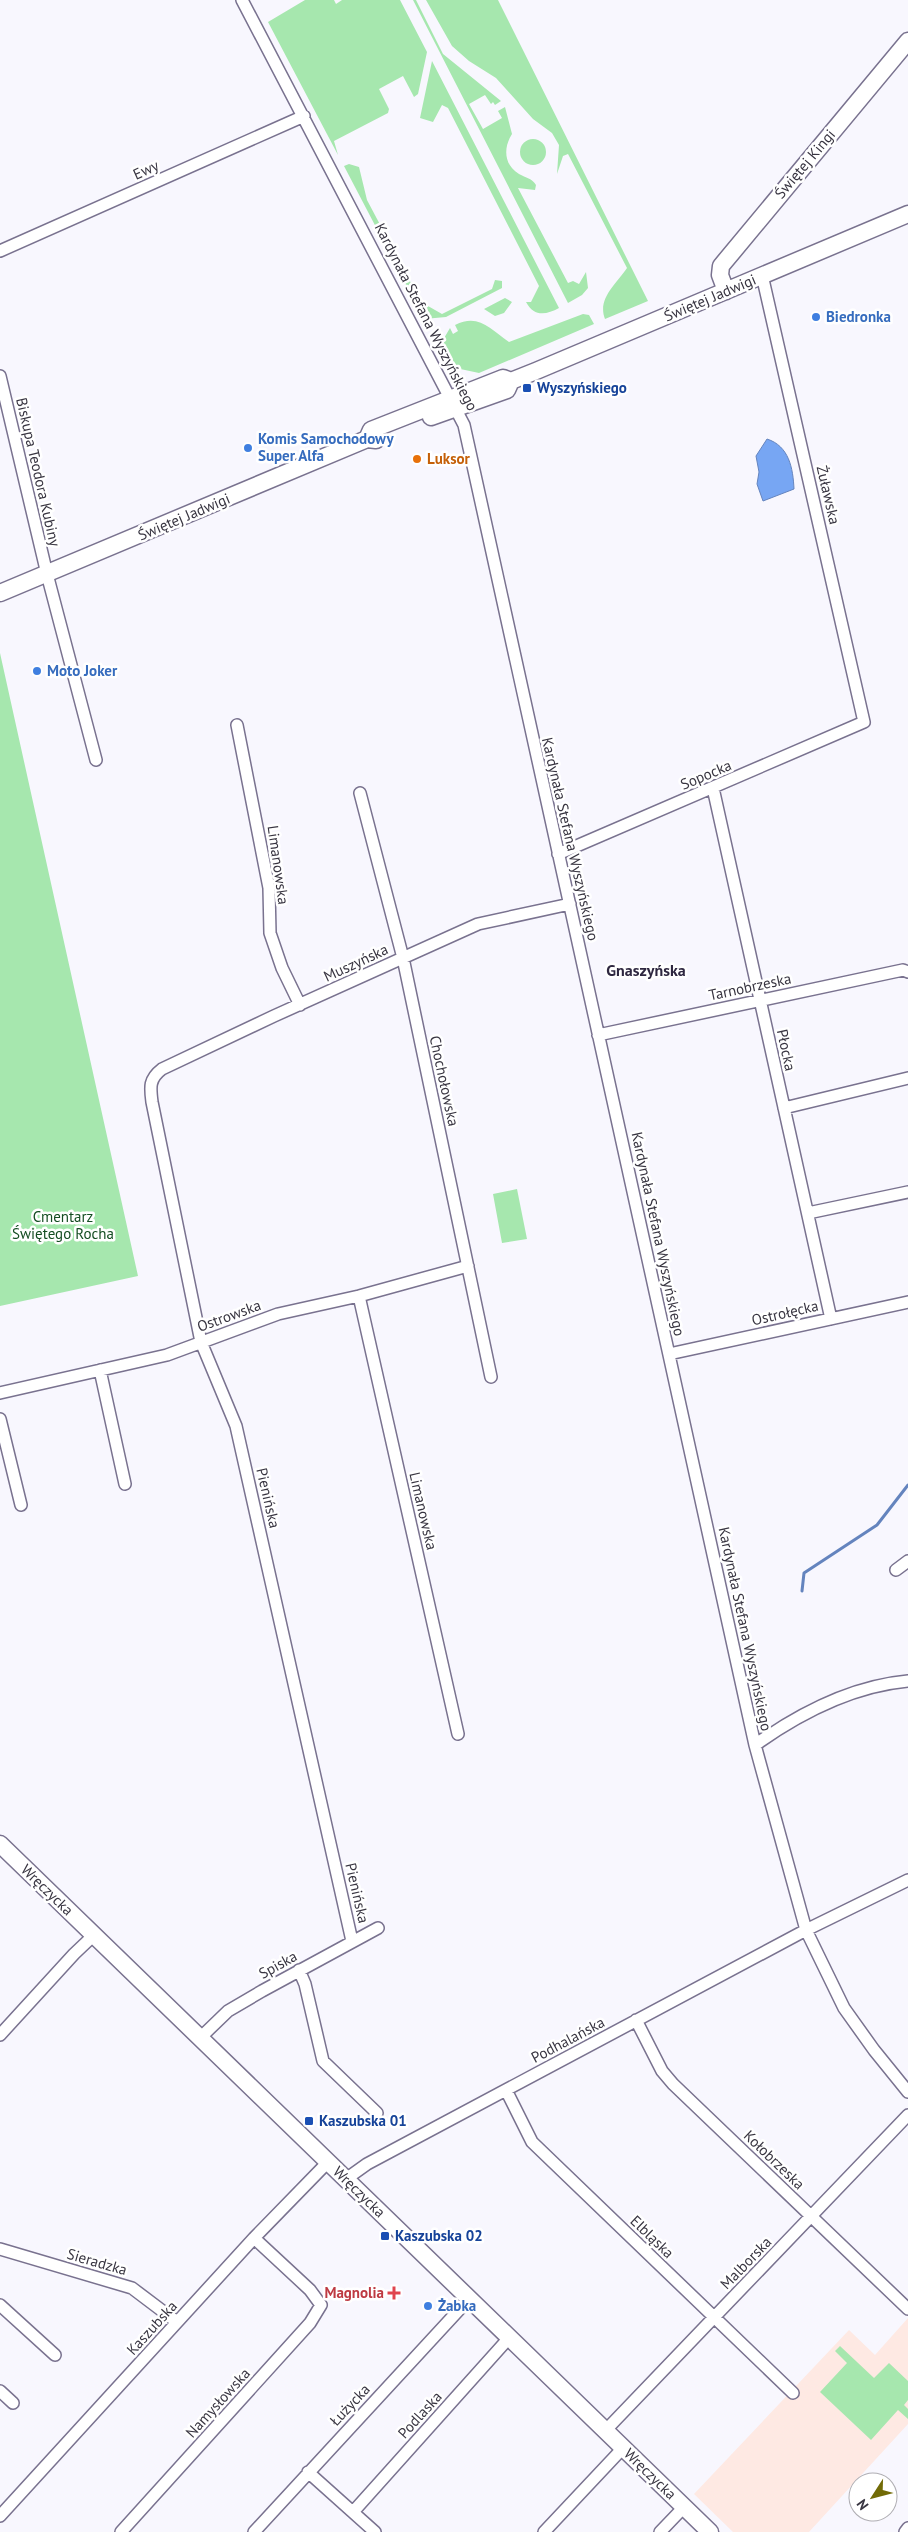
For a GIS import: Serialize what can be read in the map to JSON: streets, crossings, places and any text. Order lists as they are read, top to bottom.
{
  "streets": {
    "main road": ["Świętej Kingi", "Świętej Jadwigi", "Wręczycka"],
    "street": [
      "Ewy",
      "Kardynała Stefana Wyszyńskiego",
      "Biskupa Teodora Kubiny",
      "Żuławska",
      "Sopocka",
      "Limanowska",
      "Muszyńska",
      "Tarnobrzeska",
      "Płocka",
      "Chochołowska",
      "Ostrołęcka",
      "Ostrowska",
      "Pienińska",
      "Spiska",
      "Podhalańska",
      "Kołobrzeska",
      "Elbląska",
      "Sieradzka",
      "Malborska",
      "Kaszubska",
      "Namysłowska",
      "Łużycka",
      "Podlaska"
    ]
  },
  "crossings": [
    ["Świętej Kingi", "Świętej Jadwigi"],
    ["Ewy", "Kardynała Stefana Wyszyńskiego"],
    ["Świętej Jadwigi", "Kardynała Stefana Wyszyńskiego"],
    ["Świętej Jadwigi", "Biskupa Teodora Kubiny"],
    ["Świętej Jadwigi", "Żuławska"],
    ["Kardynała Stefana Wyszyńskiego", "Sopocka"],
    ["Kardynała Stefana Wyszyńskiego", "Muszyńska"],
    ["Kardynała Stefana Wyszyńskiego", "Tarnobrzeska"],
    ["Kardynała Stefana Wyszyńskiego", "Ostrołęcka"],
    ["Kardynała Stefana Wyszyńskiego", "Podhalańska"],
    ["Żuławska", "Sopocka"],
    ["Sopocka", "Płocka"],
    ["Limanowska", "Muszyńska"],
    ["Limanowska", "Ostrowska"],
    ["Muszyńska", "Chochołowska"],
    ["Muszyńska", "Pienińska"],
    ["Tarnobrzeska", "Płocka"],
    ["Płocka", "Ostrołęcka"],
    ["Chochołowska", "Ostrowska"],
    ["Ostrowska", "Pienińska"],
    ["Pienińska", "Spiska"],
    ["Wręczycka", "Spiska"],
    ["Wręczycka", "Podhalańska"],
    ["Wręczycka", "Malborska"],
    ["Wręczycka", "Kaszubska"],
    ["Wręczycka", "Łużycka"],
    ["Wręczycka", "Podlaska"],
    ["Podhalańska", "Kołobrzeska"],
    ["Podhalańska", "Elbląska"],
    ["Kołobrzeska", "Malborska"],
    ["Elbląska", "Malborska"],
    ["Sieradzka", "Kaszubska"],
    ["Kaszubska", "Namysłowska"]
  ],
  "districts": ["Gnaszyńska"],
  "parks": ["Cmentarz Świętego Rocha"],
  "places": {
    "other": [
      "Biedronka",
      "Komis Samochodowy Super Alfa",
      "Luksor",
      "Moto Joker",
      "Żabka"
    ],
    "transit": ["Wyszyńskiego", "Kaszubska 01", "Kaszubska 02"],
    "health": ["Magnolia"]
  },
  "north": "bottom left"
}
